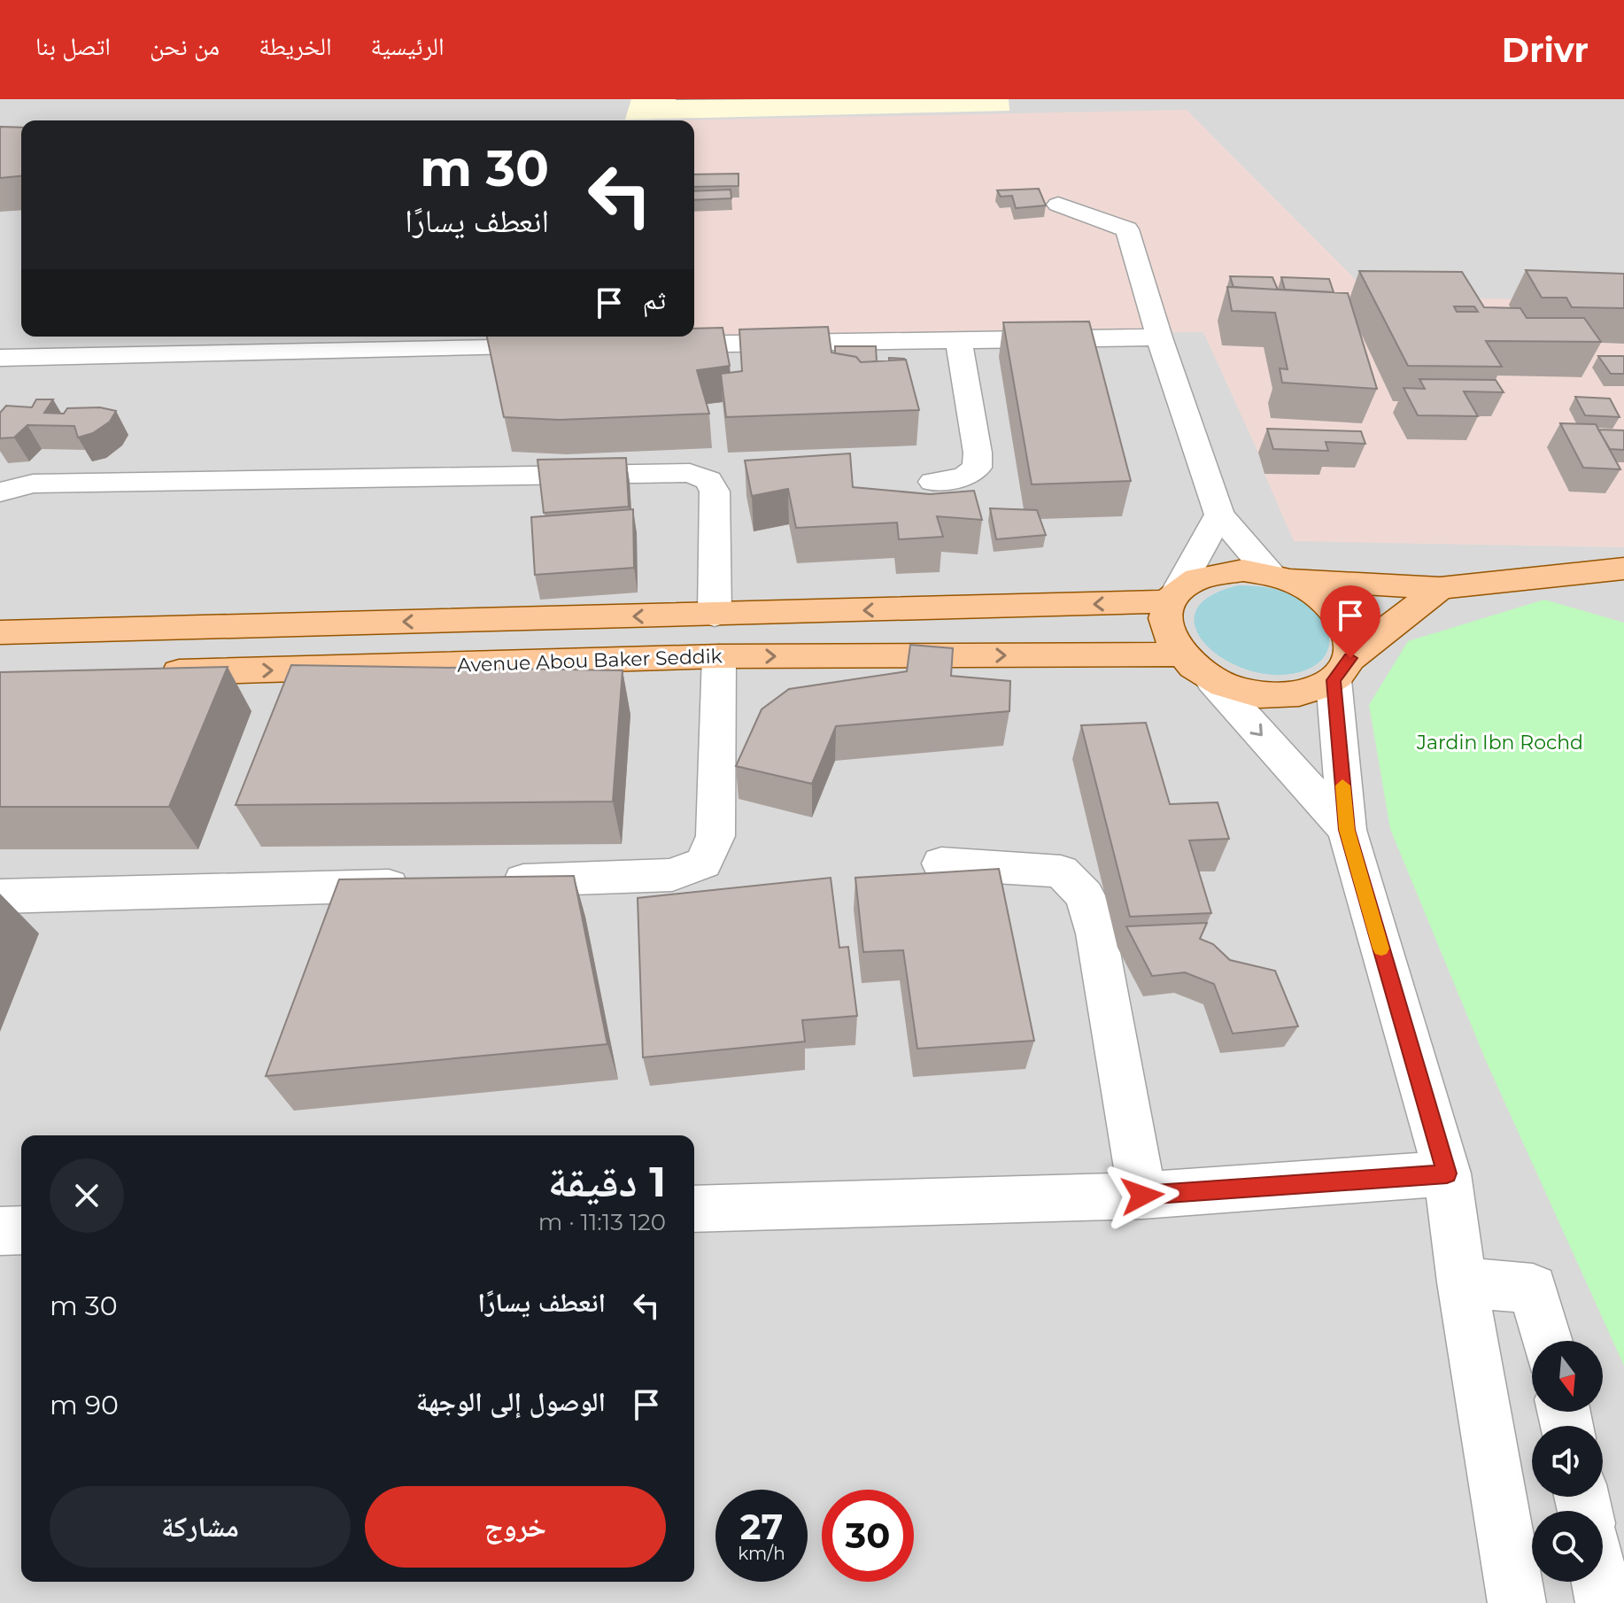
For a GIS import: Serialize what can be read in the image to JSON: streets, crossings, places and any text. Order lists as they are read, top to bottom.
{
  "streets": {
    "main road": ["Avenue Abou Baker Seddik"]
  },
  "parks": ["Jardin Ibn Rochd"],
  "north": "bottom",
  "page": {
    "header": "Drivr",
    "nav": [
      "الرئيسية",
      "الخريطة",
      "من نحن",
      "اتصل بنا"
    ],
    "turn": ["30 m", "انعطف يسارًا"],
    "then": "ثم",
    "heading": ["1 دقيقة", "120 m · 11:13"],
    "list": [
      {
        "name": "انعطف يسارًا",
        "value": "30 m"
      },
      {
        "name": "الوصول إلى الوجهة",
        "value": "90 m"
      }
    ],
    "buttons": ["خروج", "مشاركة"],
    "speed": "27 km/h",
    "limit": "30"
  }
}
